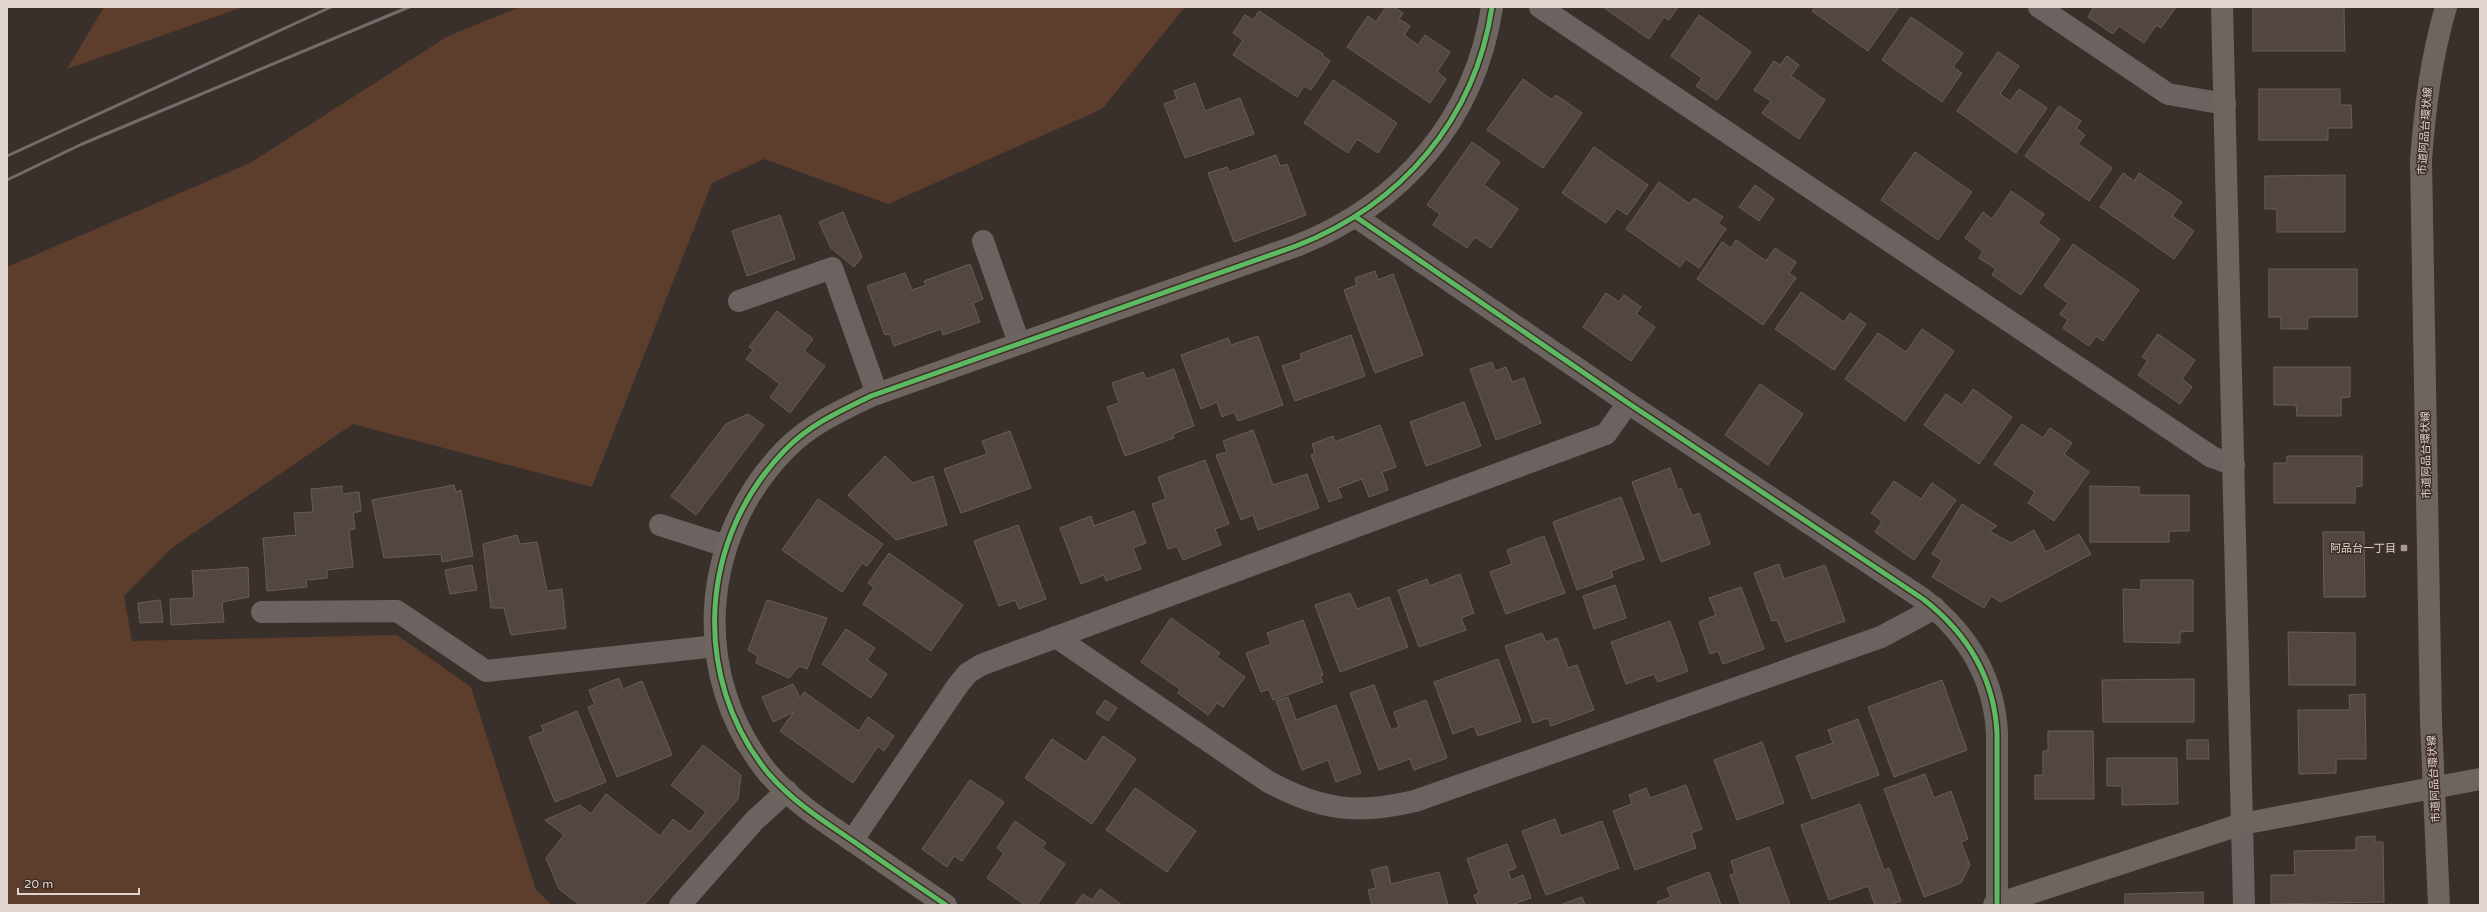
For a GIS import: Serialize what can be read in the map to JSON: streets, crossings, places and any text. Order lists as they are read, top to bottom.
{
  "streets": {
    "street": ["市道阿品台環状線"]
  },
  "places": {
    "transit": ["阿品台一丁目"]
  },
  "scale_bar": "20 m"
}
